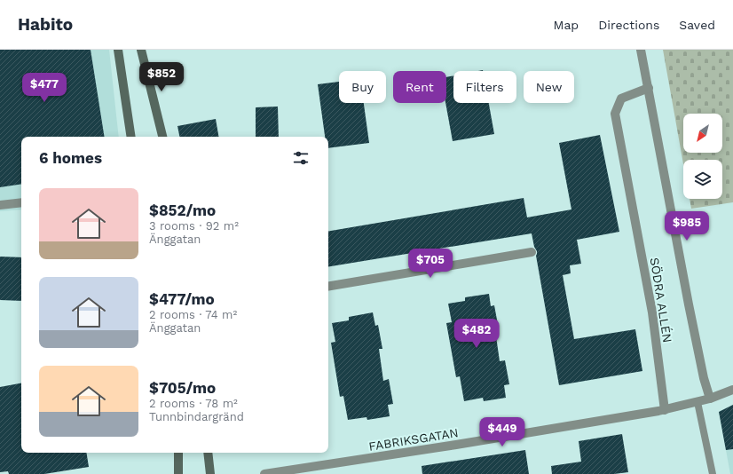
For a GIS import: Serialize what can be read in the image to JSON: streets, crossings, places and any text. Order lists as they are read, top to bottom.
{
  "streets": {
    "street": ["SÖDRA ALLÉN", "FABRIKSGATAN"]
  },
  "crossings": [
    ["SÖDRA ALLÉN", "FABRIKSGATAN"]
  ],
  "north": "bottom left",
  "page": {
    "header": "Habito",
    "nav": ["Map", "Directions", "Saved"],
    "price": [
      "$852",
      "$477",
      "$985",
      "$705",
      "$482",
      "$449"
    ],
    "chip": [
      "Buy",
      "Rent",
      "Filters",
      "New"
    ],
    "heading": "6 homes",
    "list": [
      {
        "name": "$852/mo",
        "note": "3 rooms · 92 m² · Änggatan"
      },
      {
        "name": "$477/mo",
        "note": "2 rooms · 74 m² · Änggatan"
      },
      {
        "name": "$705/mo",
        "note": "2 rooms · 78 m² · Tunnbindargränd"
      }
    ]
  }
}
